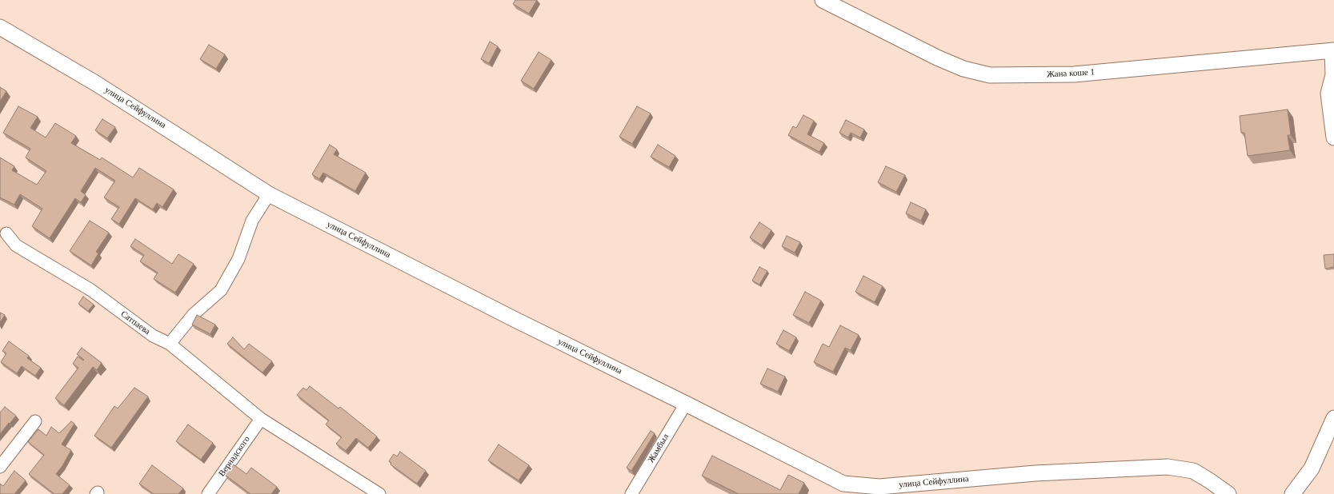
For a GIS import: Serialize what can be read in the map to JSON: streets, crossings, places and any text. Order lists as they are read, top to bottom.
{
  "streets": {
    "street": [
      "Жана коше 1",
      "улица Сейфуллина",
      "Сатпаева",
      "Жамбыл",
      "Вернадского"
    ]
  },
  "crossings": [
    ["улица Сейфуллина", "Жамбыл"],
    ["Сатпаева", "Вернадского"]
  ]
}
